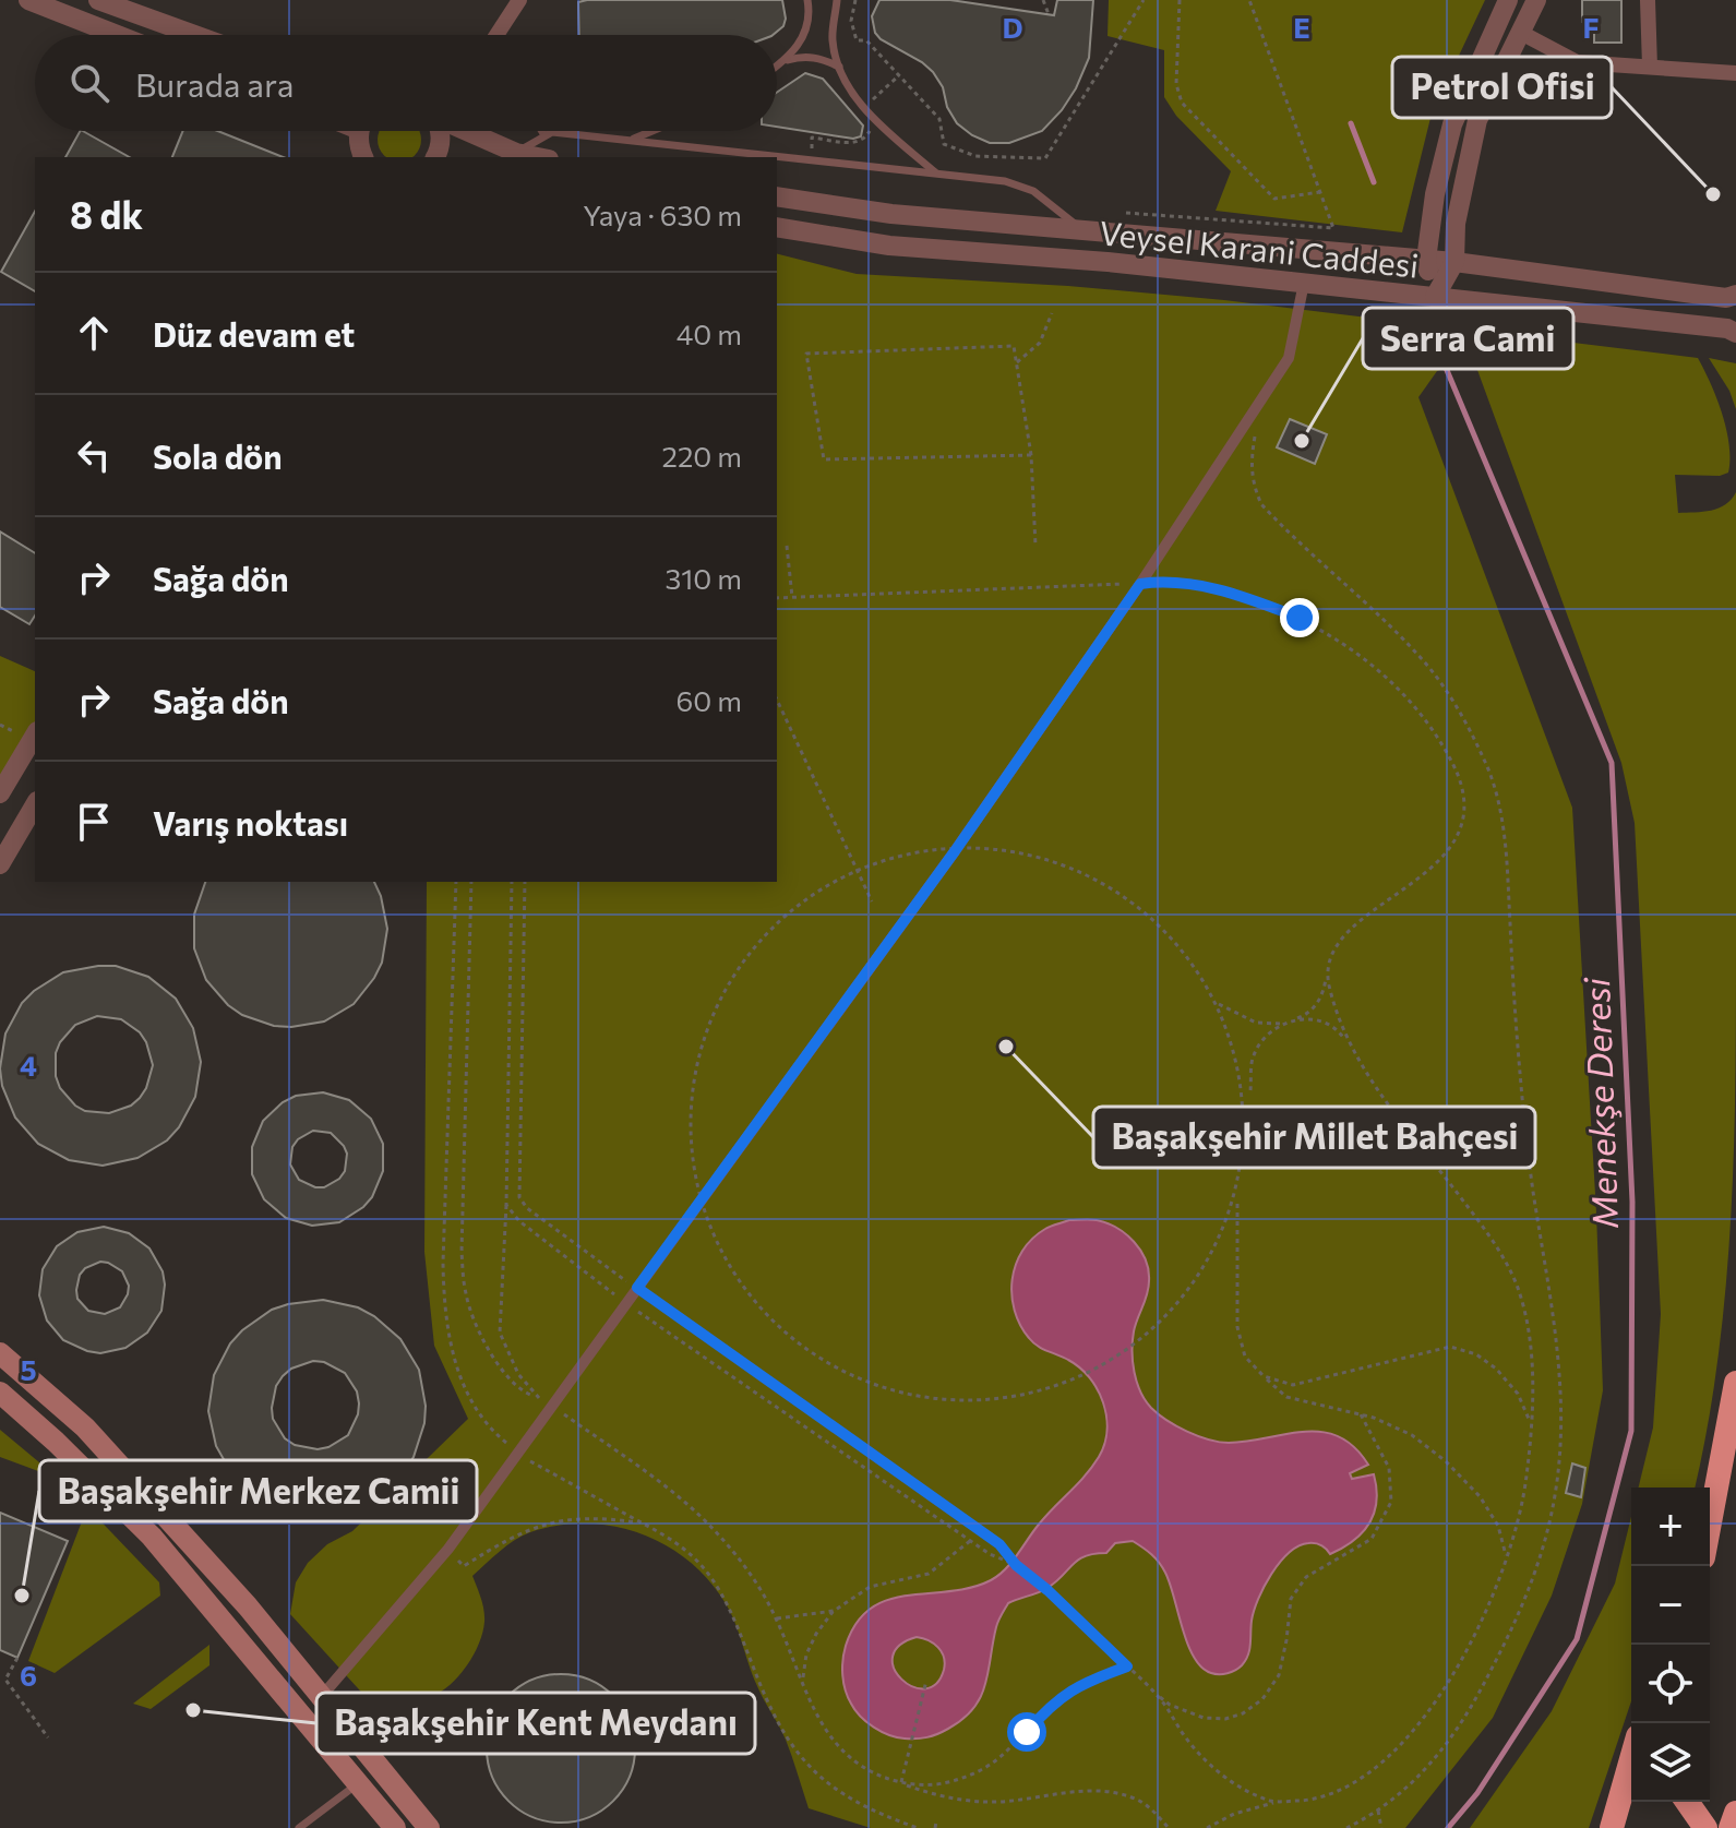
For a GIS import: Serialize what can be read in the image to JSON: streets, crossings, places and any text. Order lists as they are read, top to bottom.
{
  "streets": {
    "street": ["Veysel Karani Caddesi"]
  },
  "water": ["Menekşe Deresi"],
  "places": [
    "Petrol Ofisi",
    "Serra Cami",
    "Başakşehir Millet Bahçesi",
    "Başakşehir Merkez Camii",
    "Başakşehir Kent Meydanı"
  ],
  "page": {
    "search": "Burada ara",
    "heading": ["8 dk", "Yaya · 630 m"],
    "list": [
      ["Düz devam et", "40 m"],
      ["Sola dön", "220 m"],
      ["Sağa dön", "310 m"],
      ["Sağa dön", "60 m"],
      "Varış noktası"
    ],
    "map_buttons": ["+", "−"]
  },
  "grid": {
    "columns": ["D", "E", "F"],
    "rows": ["4", "5", "6"]
  }
}
